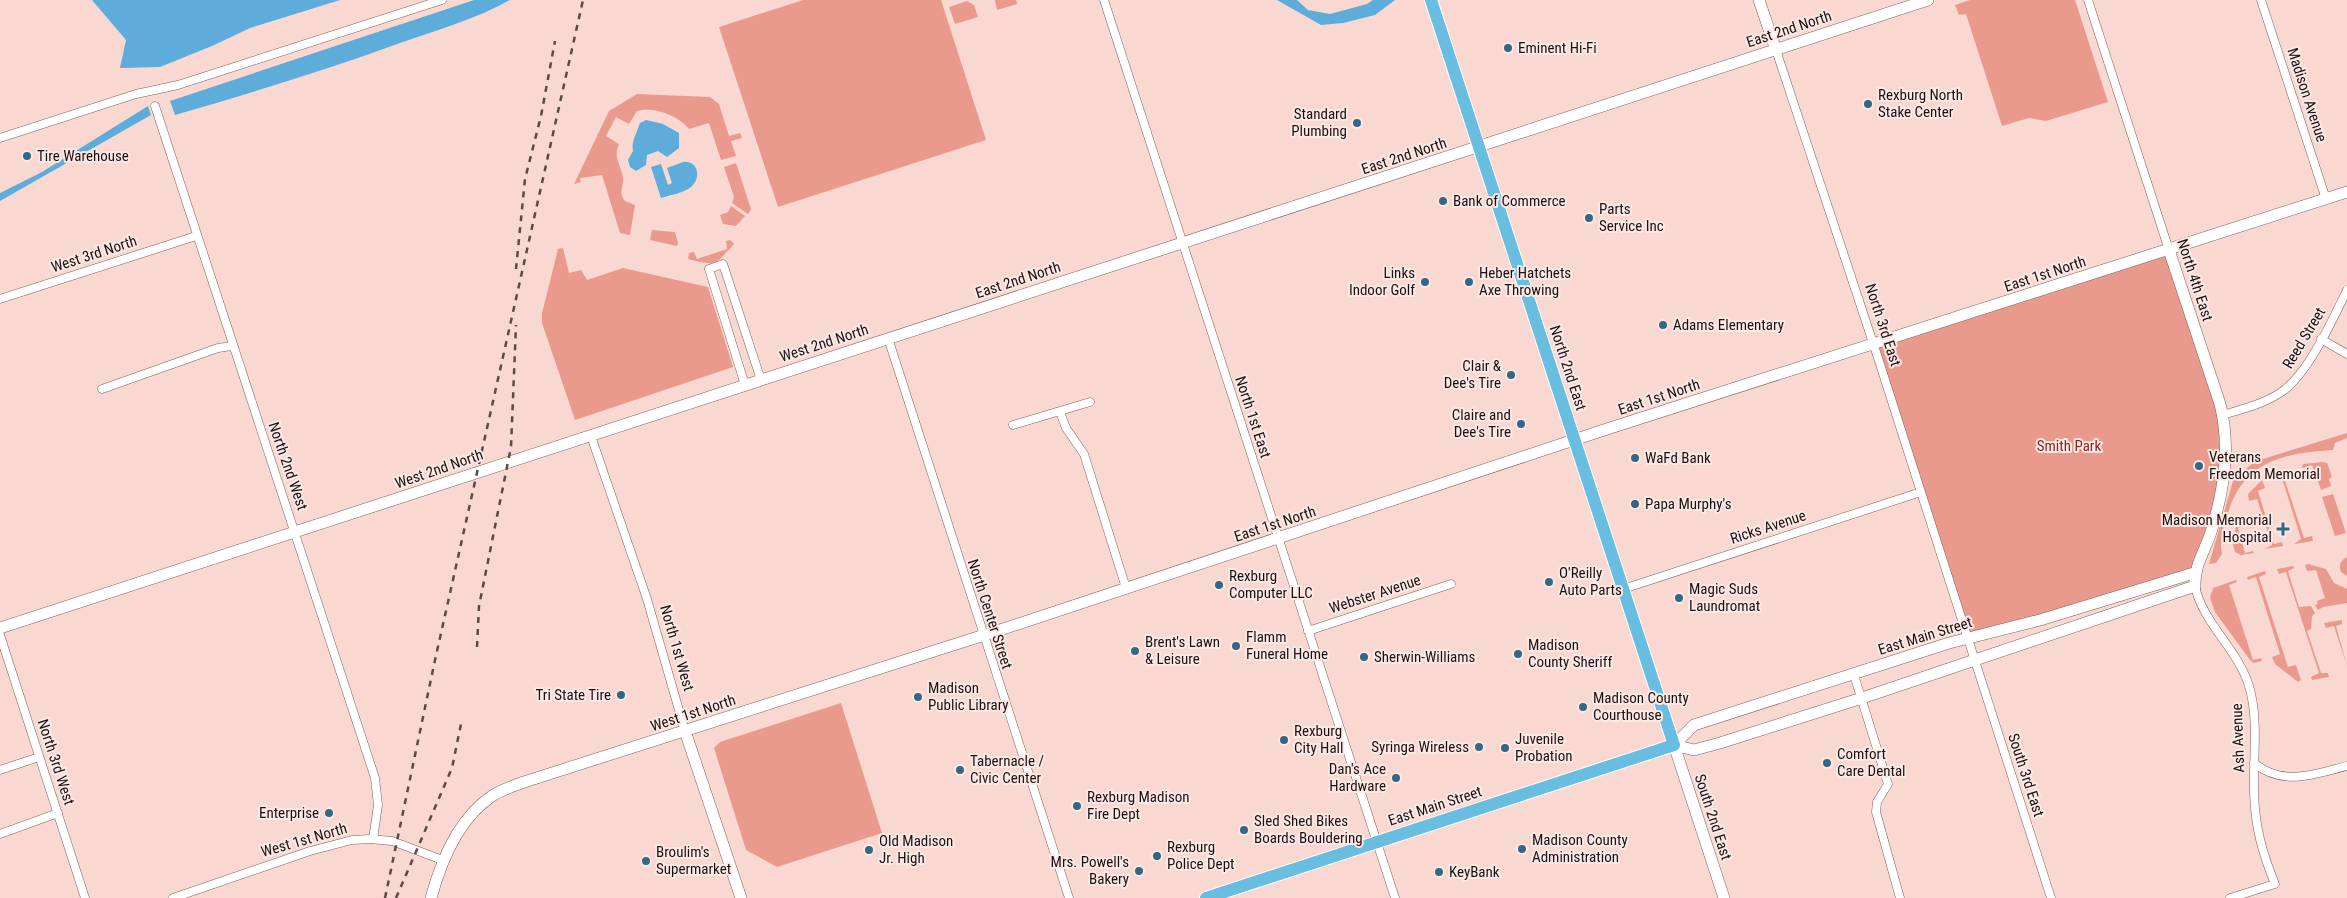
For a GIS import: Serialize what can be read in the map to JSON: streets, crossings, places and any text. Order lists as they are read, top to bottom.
{
  "streets": {
    "main road": ["North 2nd East", "East Main Street"],
    "street": [
      "East 2nd North",
      "Madison Avenue",
      "West 3rd North",
      "East 1st North",
      "North 4th East",
      "North 3rd East",
      "Reed Street",
      "West 2nd North",
      "North 1st East",
      "North 2nd West",
      "Ricks Avenue",
      "Webster Avenue",
      "North Center Street",
      "North 1st West",
      "West 1st North",
      "Ash Avenue",
      "North 3rd West",
      "South 3rd East",
      "South 2nd East"
    ]
  },
  "crossings": [
    ["East 2nd North", "North 3rd East"],
    ["East 2nd North", "West 2nd North"],
    ["East 2nd North", "North 2nd East"],
    ["East 2nd North", "North 1st East"],
    ["East 2nd North", "North Center Street"],
    ["Madison Avenue", "East 1st North"],
    ["West 3rd North", "North 2nd West"],
    ["East 1st North", "North 4th East"],
    ["East 1st North", "North 3rd East"],
    ["East 1st North", "North 2nd East"],
    ["East 1st North", "North 1st East"],
    ["East 1st North", "North Center Street"],
    ["East 1st North", "West 1st North"],
    ["North 4th East", "Reed Street"],
    ["North 4th East", "East Main Street"],
    ["North 4th East", "Ash Avenue"],
    ["North 3rd East", "Ricks Avenue"],
    ["North 3rd East", "East Main Street"],
    ["North 3rd East", "South 3rd East"],
    ["West 2nd North", "North 2nd West"],
    ["West 2nd North", "North Center Street"],
    ["West 2nd North", "North 1st West"],
    ["North 2nd East", "Ricks Avenue"],
    ["North 2nd East", "East Main Street"],
    ["North 2nd East", "South 2nd East"],
    ["North 1st East", "Webster Avenue"],
    ["North 1st East", "East Main Street"],
    ["North 2nd West", "West 1st North"],
    ["North Center Street", "West 1st North"],
    ["East Main Street", "Ash Avenue"],
    ["East Main Street", "South 3rd East"],
    ["East Main Street", "South 2nd East"],
    ["North 1st West", "West 1st North"]
  ],
  "parks": ["Smith Park"],
  "places": {
    "other": [
      "Eminent Hi-Fi",
      "Rexburg North Stake Center",
      "Standard Plumbing",
      "Tire Warehouse",
      "Bank of Commerce",
      "Parts Service Inc",
      "Links Indoor Golf",
      "Heber Hatchets Axe Throwing",
      "Adams Elementary",
      "Clair & Dee's Tire",
      "Claire and Dee's Tire",
      "WaFd Bank",
      "Veterans Freedom Memorial",
      "Papa Murphy's",
      "O'Reilly Auto Parts",
      "Rexburg Computer LLC",
      "Magic Suds Laundromat",
      "Flamm Funeral Home",
      "Brent's Lawn & Leisure",
      "Madison County Sheriff",
      "Sherwin-Williams",
      "Tri State Tire",
      "Madison Public Library",
      "Madison County Courthouse",
      "Rexburg City Hall",
      "Syringa Wireless",
      "Juvenile Probation",
      "Comfort Care Dental",
      "Tabernacle / Civic Center",
      "Dan's Ace Hardware",
      "Rexburg Madison Fire Dept",
      "Enterprise",
      "Sled Shed Bikes Boards Bouldering",
      "Madison County Administration",
      "Old Madison Jr. High",
      "Rexburg Police Dept",
      "Broulim's Supermarket",
      "Mrs. Powell's Bakery",
      "KeyBank"
    ],
    "health": ["Madison Memorial Hospital"]
  }
}
